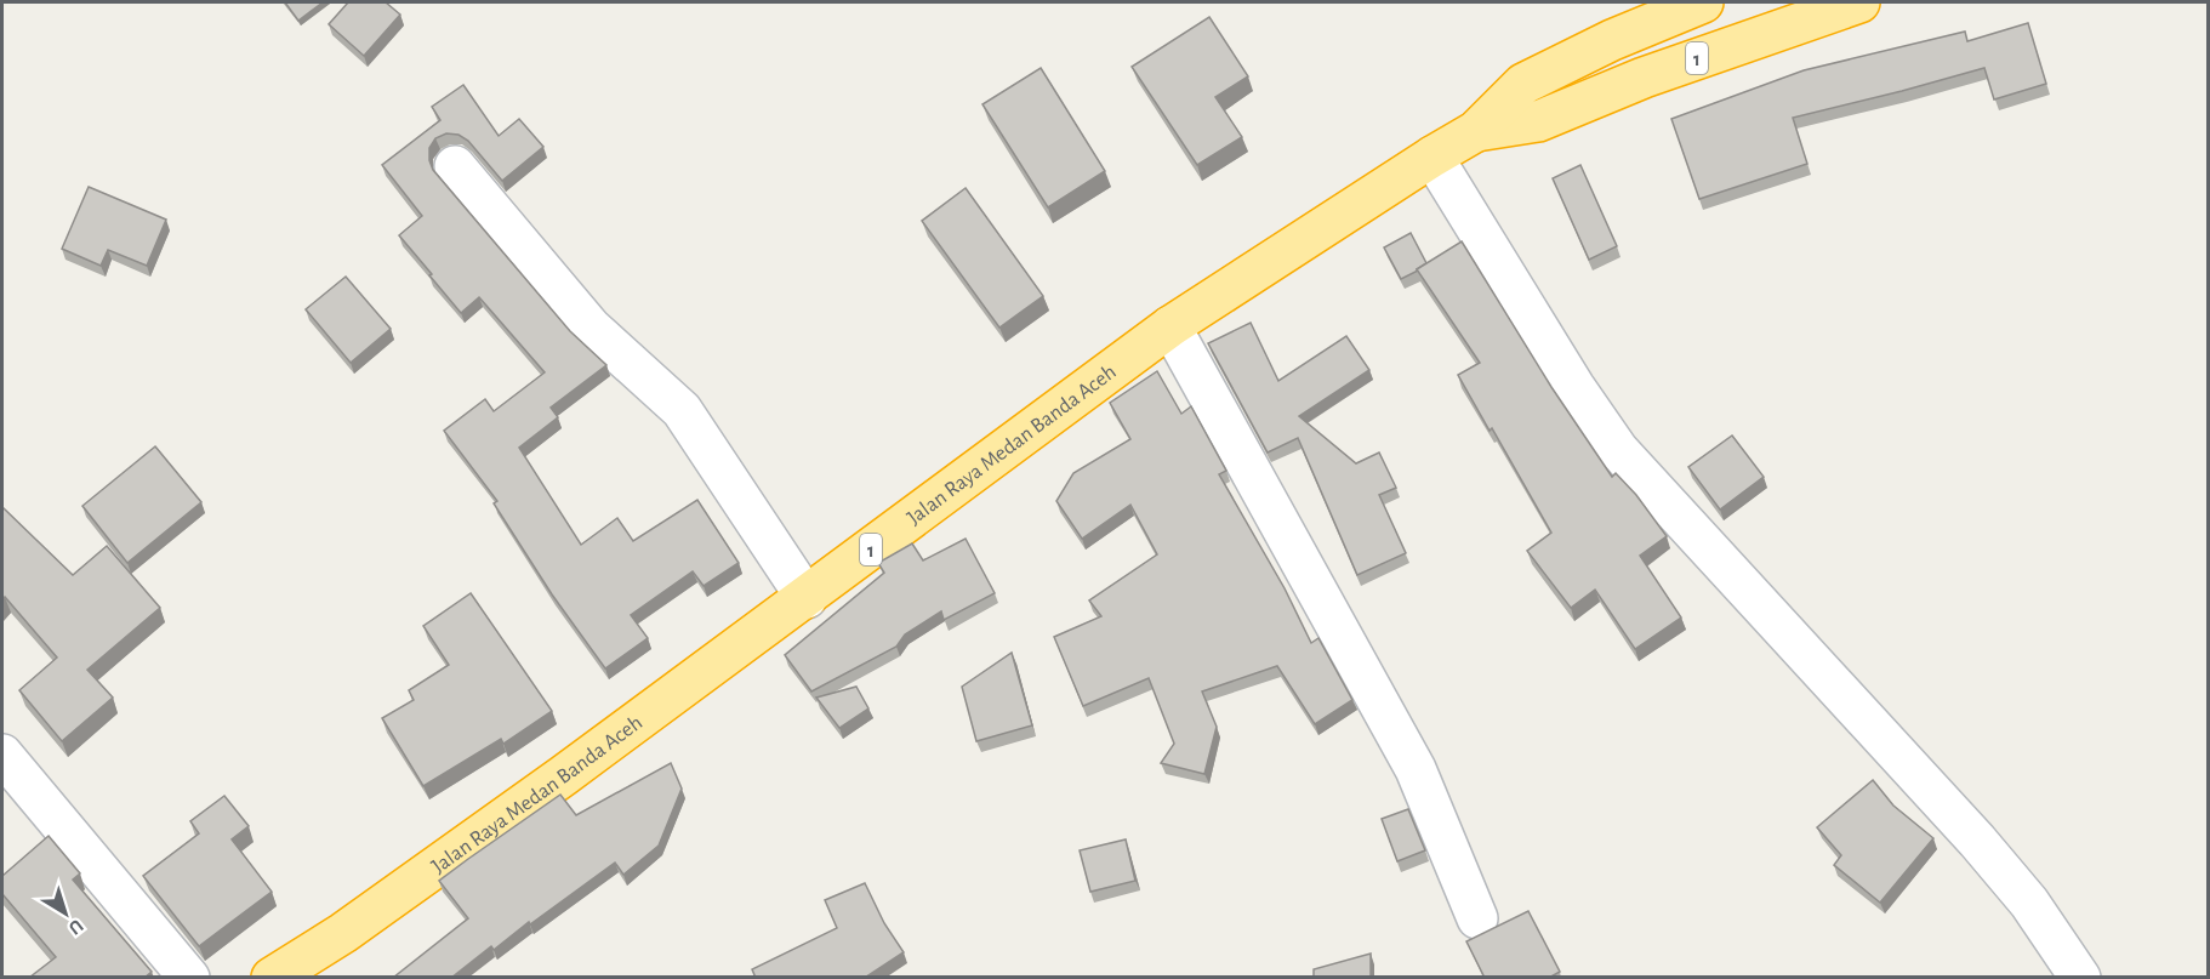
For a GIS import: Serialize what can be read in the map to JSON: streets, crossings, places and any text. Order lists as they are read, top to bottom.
{
  "streets": {
    "highway": ["1", "Jalan Raya Medan Banda Aceh"]
  },
  "north": "bottom right"
}
